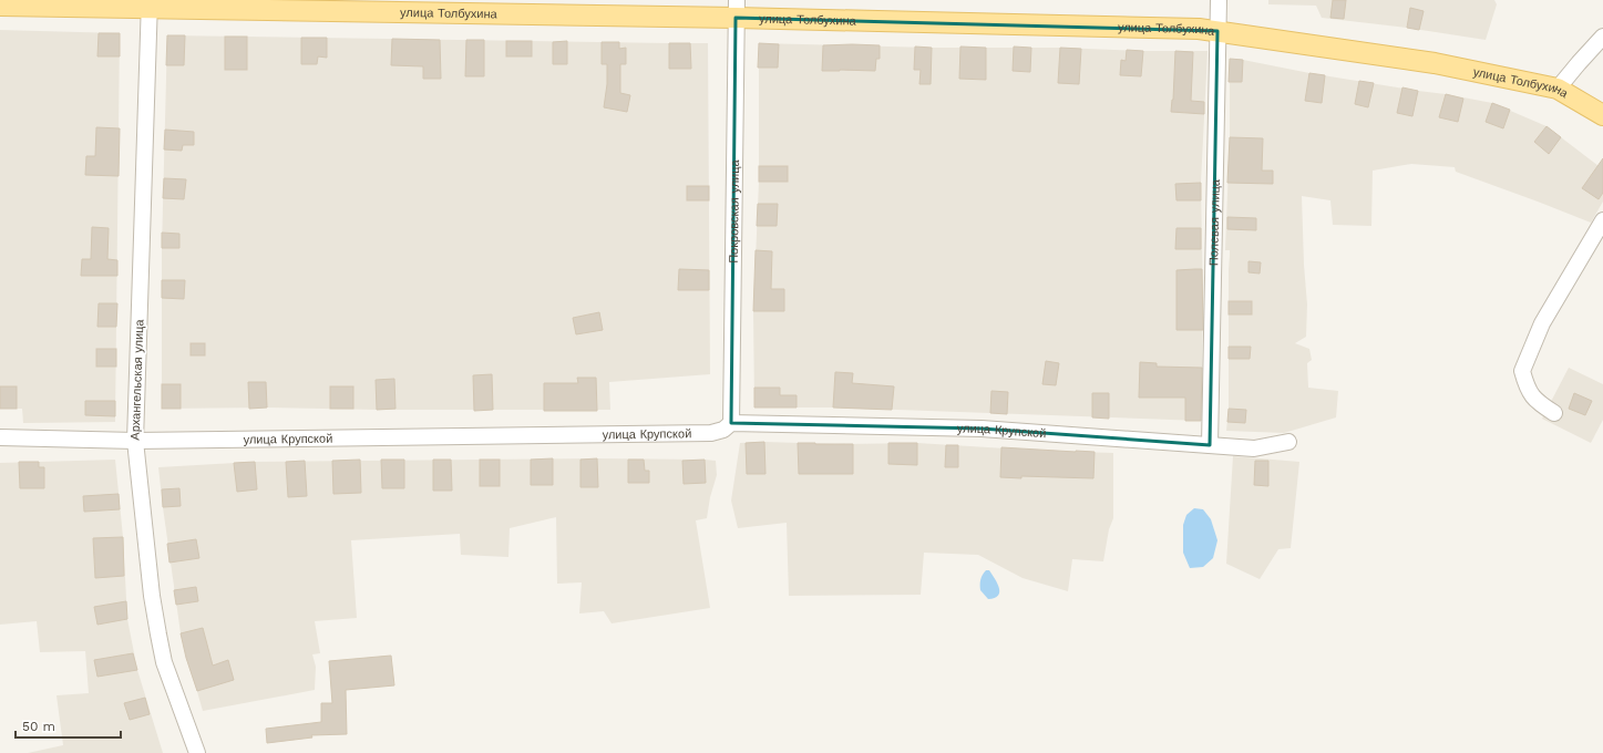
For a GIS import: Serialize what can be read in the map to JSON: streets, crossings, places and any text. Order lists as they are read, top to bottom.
{
  "streets": {
    "main road": ["улица Толбухина"],
    "street": [
      "Покровская улица",
      "Полевая улица",
      "Архангельская улица",
      "улица Крупской"
    ]
  },
  "crossings": [
    ["улица Толбухина", "Покровская улица"],
    ["улица Толбухина", "Полевая улица"],
    ["улица Толбухина", "Архангельская улица"],
    ["Покровская улица", "улица Крупской"],
    ["Полевая улица", "улица Крупской"],
    ["Архангельская улица", "улица Крупской"]
  ],
  "scale_bar": "50 m"
}
